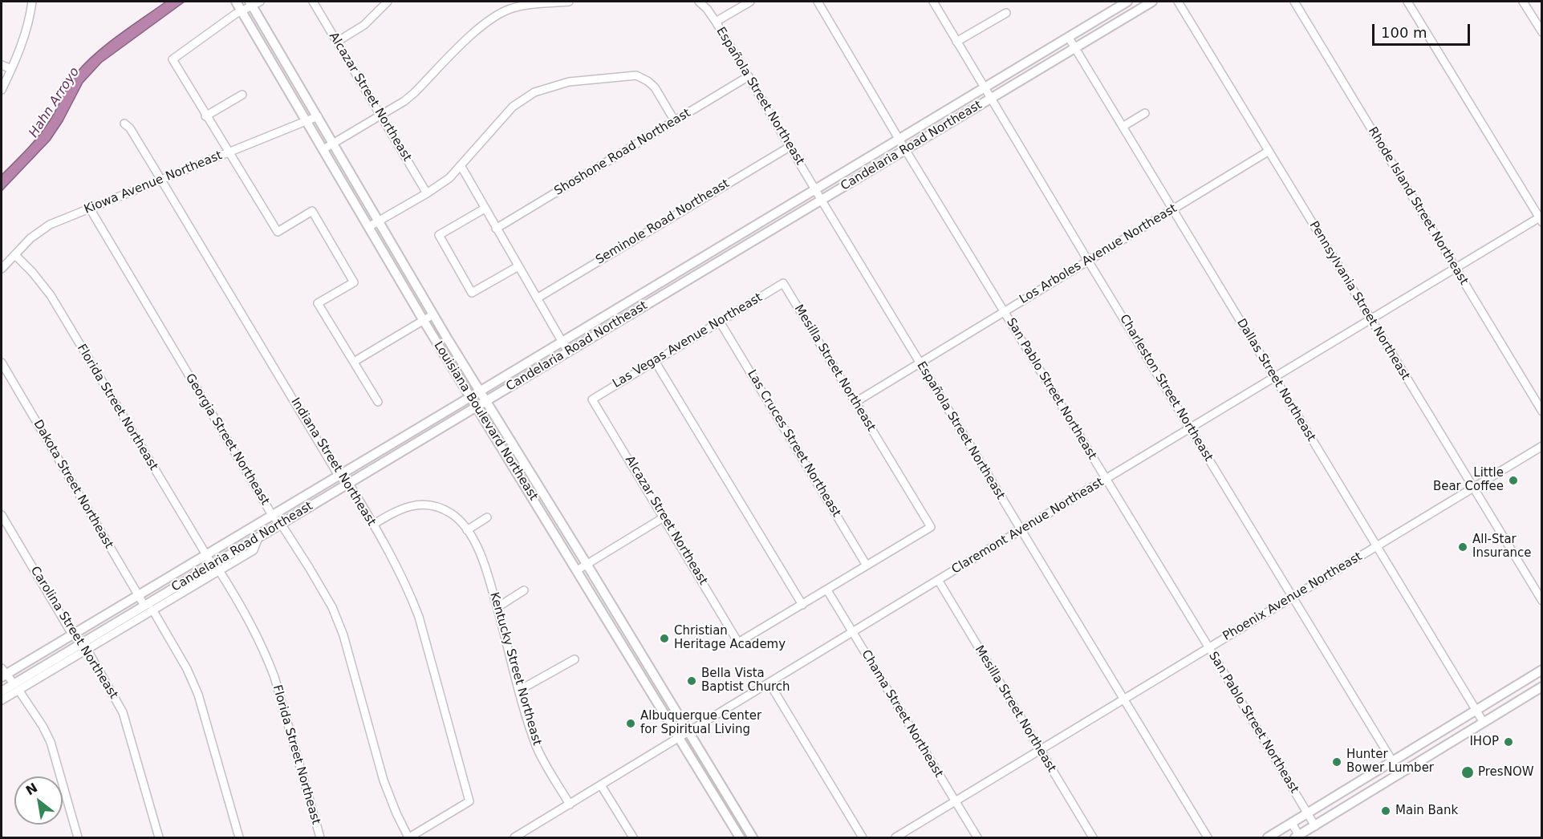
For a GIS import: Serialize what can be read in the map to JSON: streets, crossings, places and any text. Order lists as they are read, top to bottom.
{
  "streets": {
    "main road": ["Candelaria Road Northeast", "Louisiana Boulevard Northeast"],
    "street": [
      "Española Street Northeast",
      "Alcazar Street Northeast",
      "Shoshone Road Northeast",
      "Kiowa Avenue Northeast",
      "Rhode Island Street Northeast",
      "Seminole Road Northeast",
      "Los Arboles Avenue Northeast",
      "Pennsylvania Street Northeast",
      "Las Vegas Avenue Northeast",
      "Mesilla Street Northeast",
      "Dallas Street Northeast",
      "Charleston Street Northeast",
      "San Pablo Street Northeast",
      "Florida Street Northeast",
      "Georgia Street Northeast",
      "Las Cruces Street Northeast",
      "Indiana Street Northeast",
      "Dakota Street Northeast",
      "Claremont Avenue Northeast",
      "Phoenix Avenue Northeast",
      "Carolina Street Northeast",
      "Kentucky Street Northeast",
      "Chama Street Northeast"
    ]
  },
  "crossings": [
    ["Española Street Northeast", "Candelaria Road Northeast"],
    ["Española Street Northeast", "Shoshone Road Northeast"],
    ["Española Street Northeast", "Seminole Road Northeast"],
    ["Española Street Northeast", "Los Arboles Avenue Northeast"],
    ["Española Street Northeast", "Claremont Avenue Northeast"],
    ["Española Street Northeast", "Phoenix Avenue Northeast"],
    ["Alcazar Street Northeast", "Las Vegas Avenue Northeast"],
    ["Candelaria Road Northeast", "Dallas Street Northeast"],
    ["Candelaria Road Northeast", "Charleston Street Northeast"],
    ["Candelaria Road Northeast", "San Pablo Street Northeast"],
    ["Candelaria Road Northeast", "Florida Street Northeast"],
    ["Candelaria Road Northeast", "Louisiana Boulevard Northeast"],
    ["Candelaria Road Northeast", "Georgia Street Northeast"],
    ["Candelaria Road Northeast", "Indiana Street Northeast"],
    ["Candelaria Road Northeast", "Dakota Street Northeast"],
    ["Candelaria Road Northeast", "Carolina Street Northeast"],
    ["Kiowa Avenue Northeast", "Florida Street Northeast"],
    ["Kiowa Avenue Northeast", "Louisiana Boulevard Northeast"],
    ["Kiowa Avenue Northeast", "Georgia Street Northeast"],
    ["Kiowa Avenue Northeast", "Indiana Street Northeast"],
    ["Rhode Island Street Northeast", "Claremont Avenue Northeast"],
    ["Los Arboles Avenue Northeast", "Pennsylvania Street Northeast"],
    ["Los Arboles Avenue Northeast", "Mesilla Street Northeast"],
    ["Los Arboles Avenue Northeast", "Dallas Street Northeast"],
    ["Los Arboles Avenue Northeast", "Charleston Street Northeast"],
    ["Los Arboles Avenue Northeast", "San Pablo Street Northeast"],
    ["Pennsylvania Street Northeast", "Claremont Avenue Northeast"],
    ["Pennsylvania Street Northeast", "Phoenix Avenue Northeast"],
    ["Las Vegas Avenue Northeast", "Mesilla Street Northeast"],
    ["Las Vegas Avenue Northeast", "Las Cruces Street Northeast"],
    ["Mesilla Street Northeast", "Las Cruces Street Northeast"],
    ["Mesilla Street Northeast", "Claremont Avenue Northeast"],
    ["Mesilla Street Northeast", "Phoenix Avenue Northeast"],
    ["Dallas Street Northeast", "Claremont Avenue Northeast"],
    ["Dallas Street Northeast", "Phoenix Avenue Northeast"],
    ["Charleston Street Northeast", "Claremont Avenue Northeast"],
    ["Charleston Street Northeast", "Phoenix Avenue Northeast"],
    ["San Pablo Street Northeast", "Claremont Avenue Northeast"],
    ["San Pablo Street Northeast", "Phoenix Avenue Northeast"],
    ["Louisiana Boulevard Northeast", "Claremont Avenue Northeast"],
    ["Georgia Street Northeast", "Indiana Street Northeast"],
    ["Indiana Street Northeast", "Kentucky Street Northeast"],
    ["Claremont Avenue Northeast", "Kentucky Street Northeast"],
    ["Claremont Avenue Northeast", "Chama Street Northeast"],
    ["Phoenix Avenue Northeast", "Chama Street Northeast"]
  ],
  "water": ["Hahn Arroyo"],
  "places": [
    "Little Bear Coffee",
    "All-Star Insurance",
    "Christian Heritage Academy",
    "Bella Vista Baptist Church",
    "Albuquerque Center for Spiritual Living",
    "IHOP",
    "Hunter Bower Lumber",
    "PresNOW",
    "Main Bank"
  ],
  "scale_bar": "100 m",
  "north": "top left"
}
